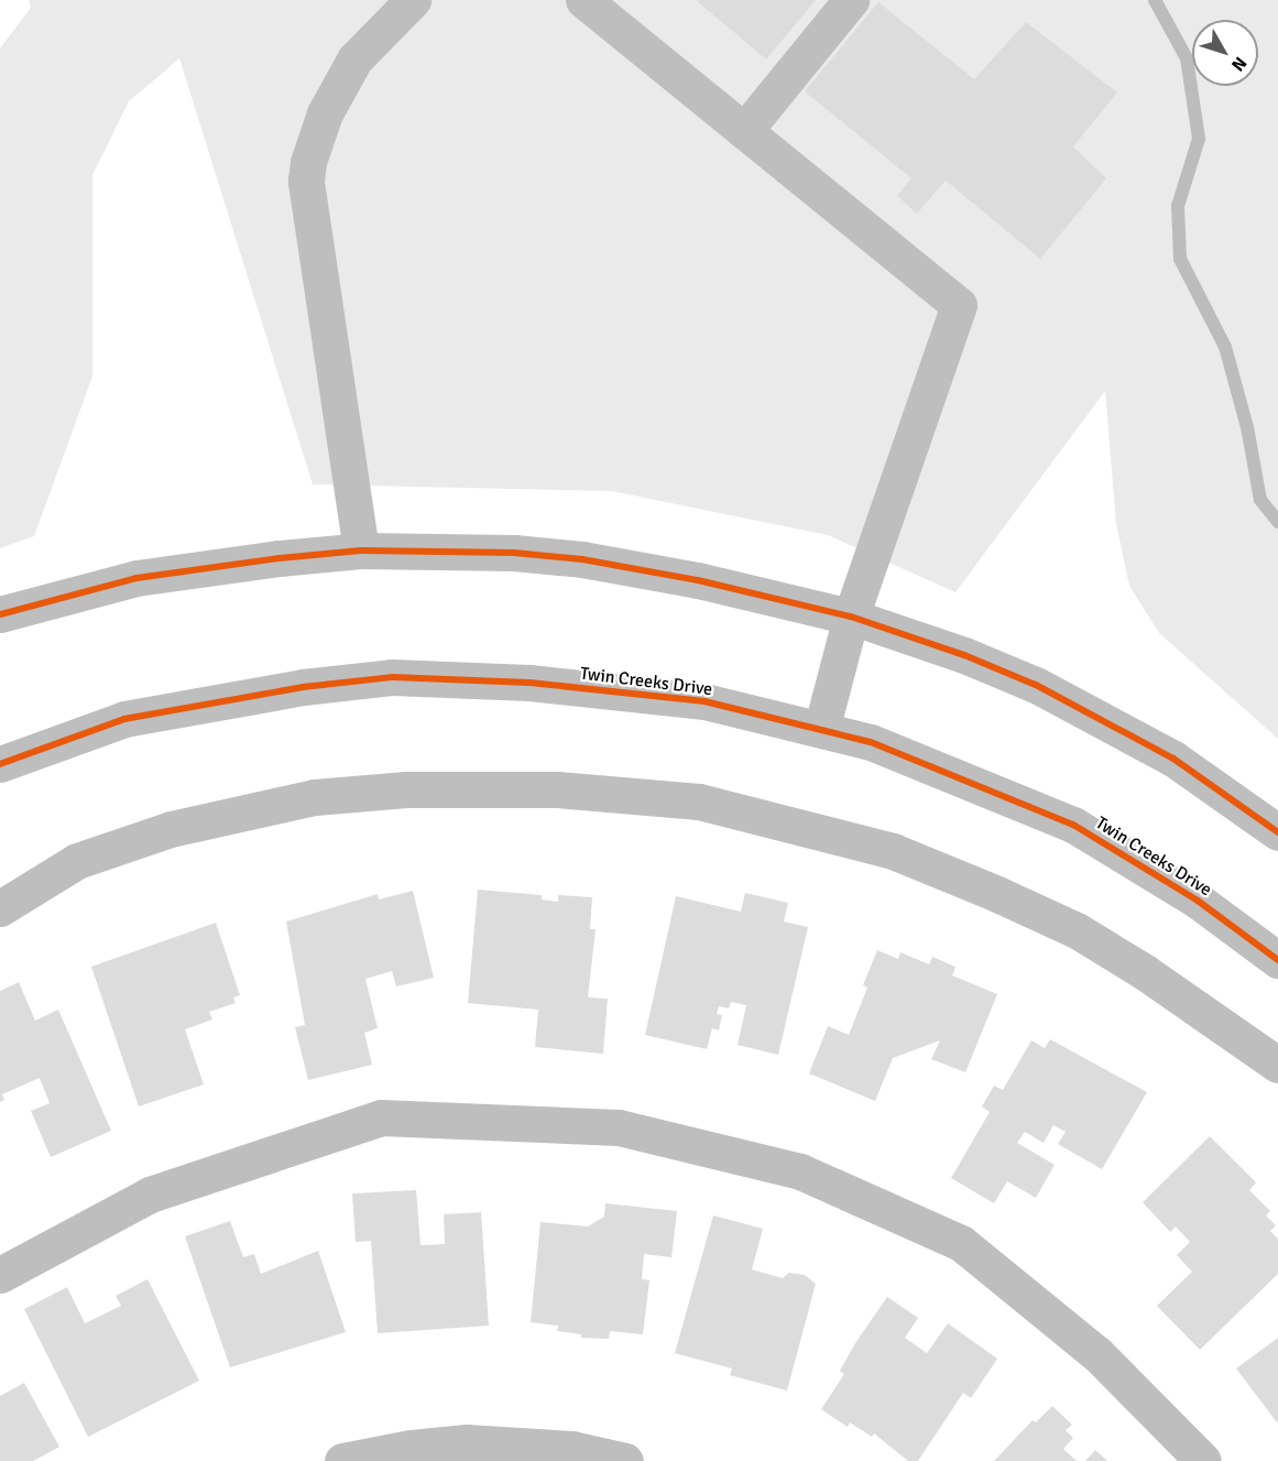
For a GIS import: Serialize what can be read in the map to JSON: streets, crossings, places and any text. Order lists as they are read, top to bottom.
{
  "streets": {
    "street": ["Twin Creeks Drive"]
  },
  "north": "bottom right"
}
